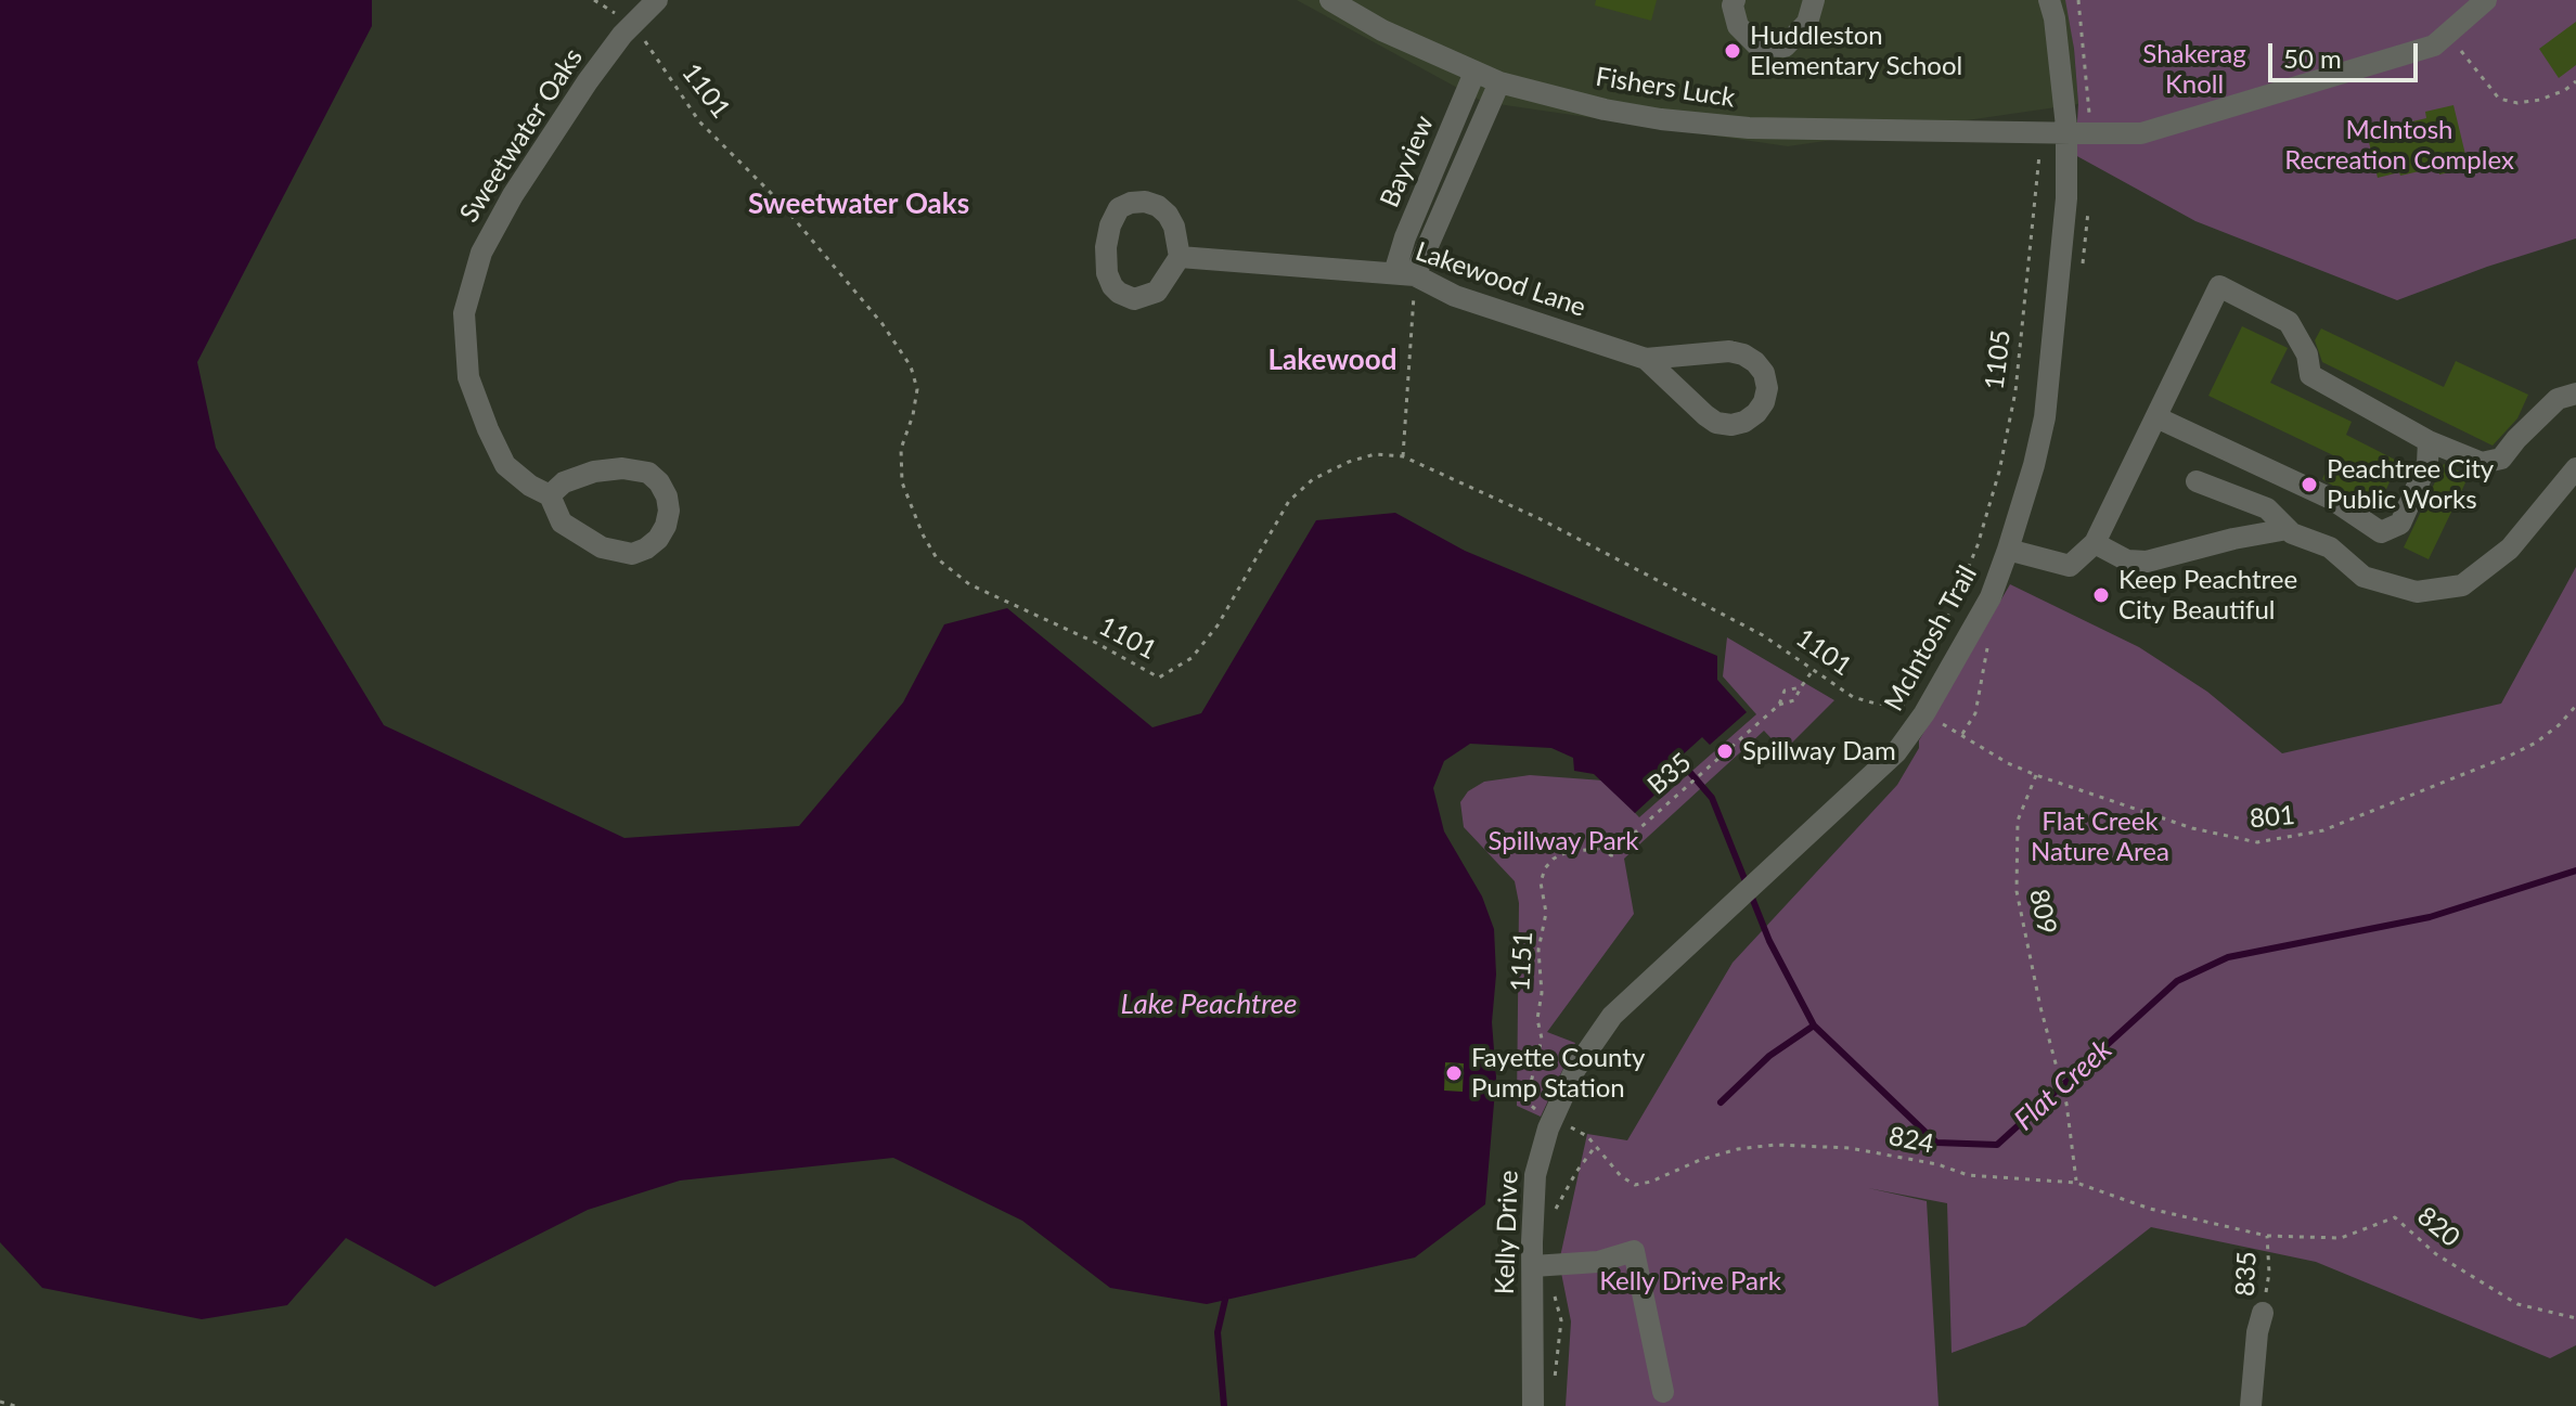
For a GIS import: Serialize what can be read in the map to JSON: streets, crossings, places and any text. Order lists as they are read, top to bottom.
{
  "streets": {
    "street": [
      "Fishers Luck",
      "Sweetwater Oaks",
      "Bayview",
      "Lakewood Lane",
      "McIntosh Trail",
      "Kelly Drive"
    ],
    "path": [
      "1101",
      "1105",
      "B35",
      "801",
      "809",
      "1151",
      "824",
      "820",
      "835"
    ]
  },
  "crossings": [
    ["Fishers Luck", "Bayview"],
    ["Fishers Luck", "1105"],
    ["Fishers Luck", "McIntosh Trail"],
    ["1101", "Sweetwater Oaks"],
    ["1101", "1105"],
    ["Bayview", "Lakewood Lane"],
    ["McIntosh Trail", "Kelly Drive"],
    ["B35", "1151"],
    ["801", "809"],
    ["809", "824"],
    ["824", "820"],
    ["824", "835"],
    ["820", "835"]
  ],
  "districts": ["Sweetwater Oaks", "Lakewood"],
  "water": ["Lake Peachtree", "Flat Creek"],
  "parks": [
    "Shakerag Knoll",
    "McIntosh Recreation Complex",
    "Flat Creek Nature Area",
    "Spillway Park",
    "Kelly Drive Park"
  ],
  "places": [
    "Huddleston Elementary School",
    "Peachtree City Public Works",
    "Keep Peachtree City Beautiful",
    "Spillway Dam",
    "Fayette County Pump Station"
  ],
  "scale_bar": "50 m"
}
